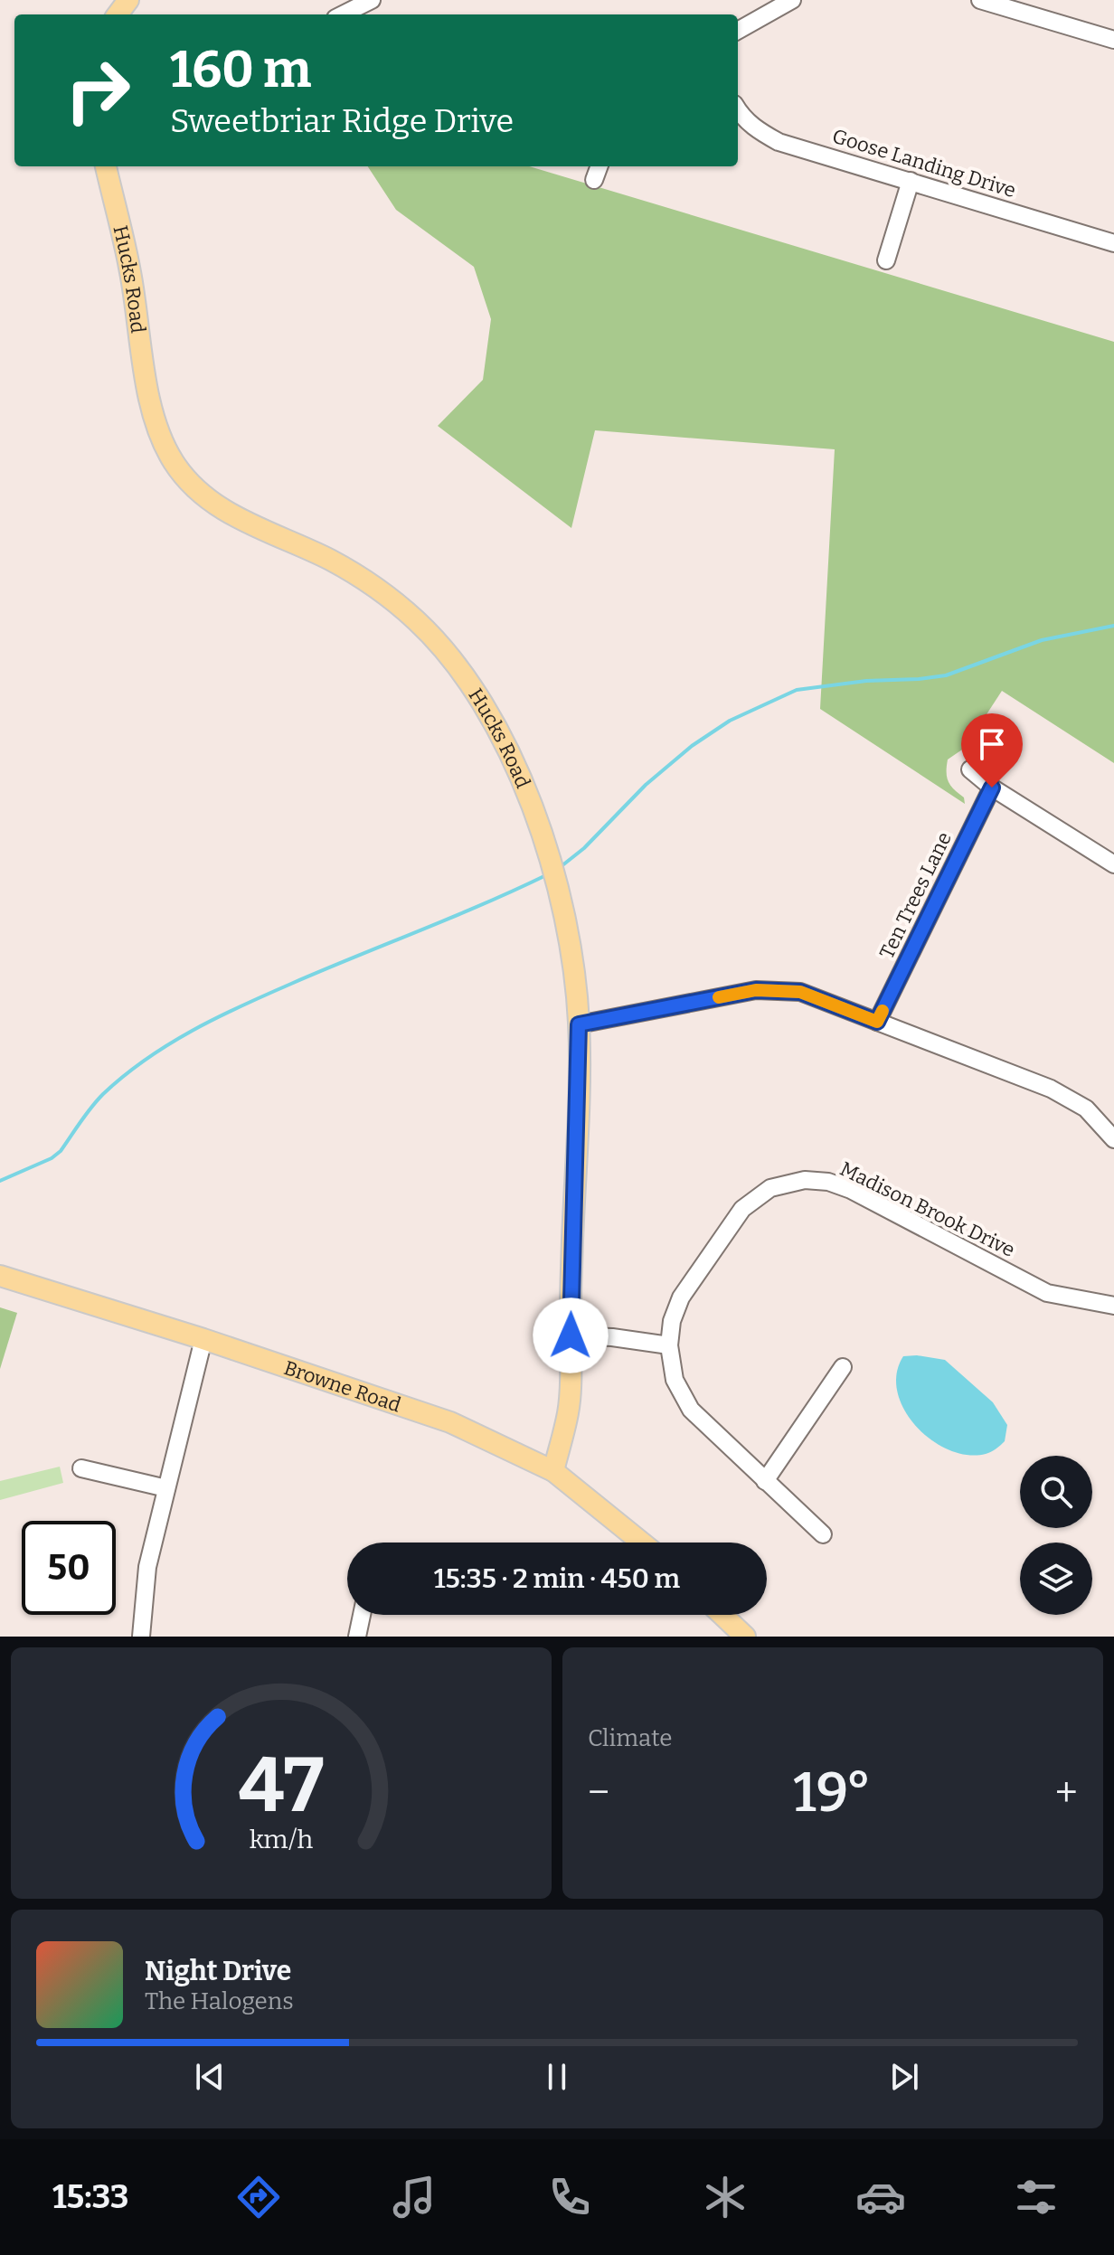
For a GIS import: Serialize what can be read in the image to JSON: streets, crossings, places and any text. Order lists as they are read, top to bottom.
{
  "streets": {
    "main road": ["Hucks Road", "Browne Road"],
    "street": ["Goose Landing Drive", "Ten Trees Lane", "Madison Brook Drive"]
  },
  "crossings": [
    ["Hucks Road", "Browne Road"]
  ],
  "page": {
    "turn": ["160 m", "Sweetbriar Ridge Drive"],
    "limit": "50",
    "trip": "15:35 · 2 min · 450 m",
    "tile": "Climate",
    "heat": ["−", "19°", "+"],
    "song": ["Night Drive", "The Halogens"],
    "tabs": "15:33",
    "gauge": ["47", "km/h"]
  }
}
